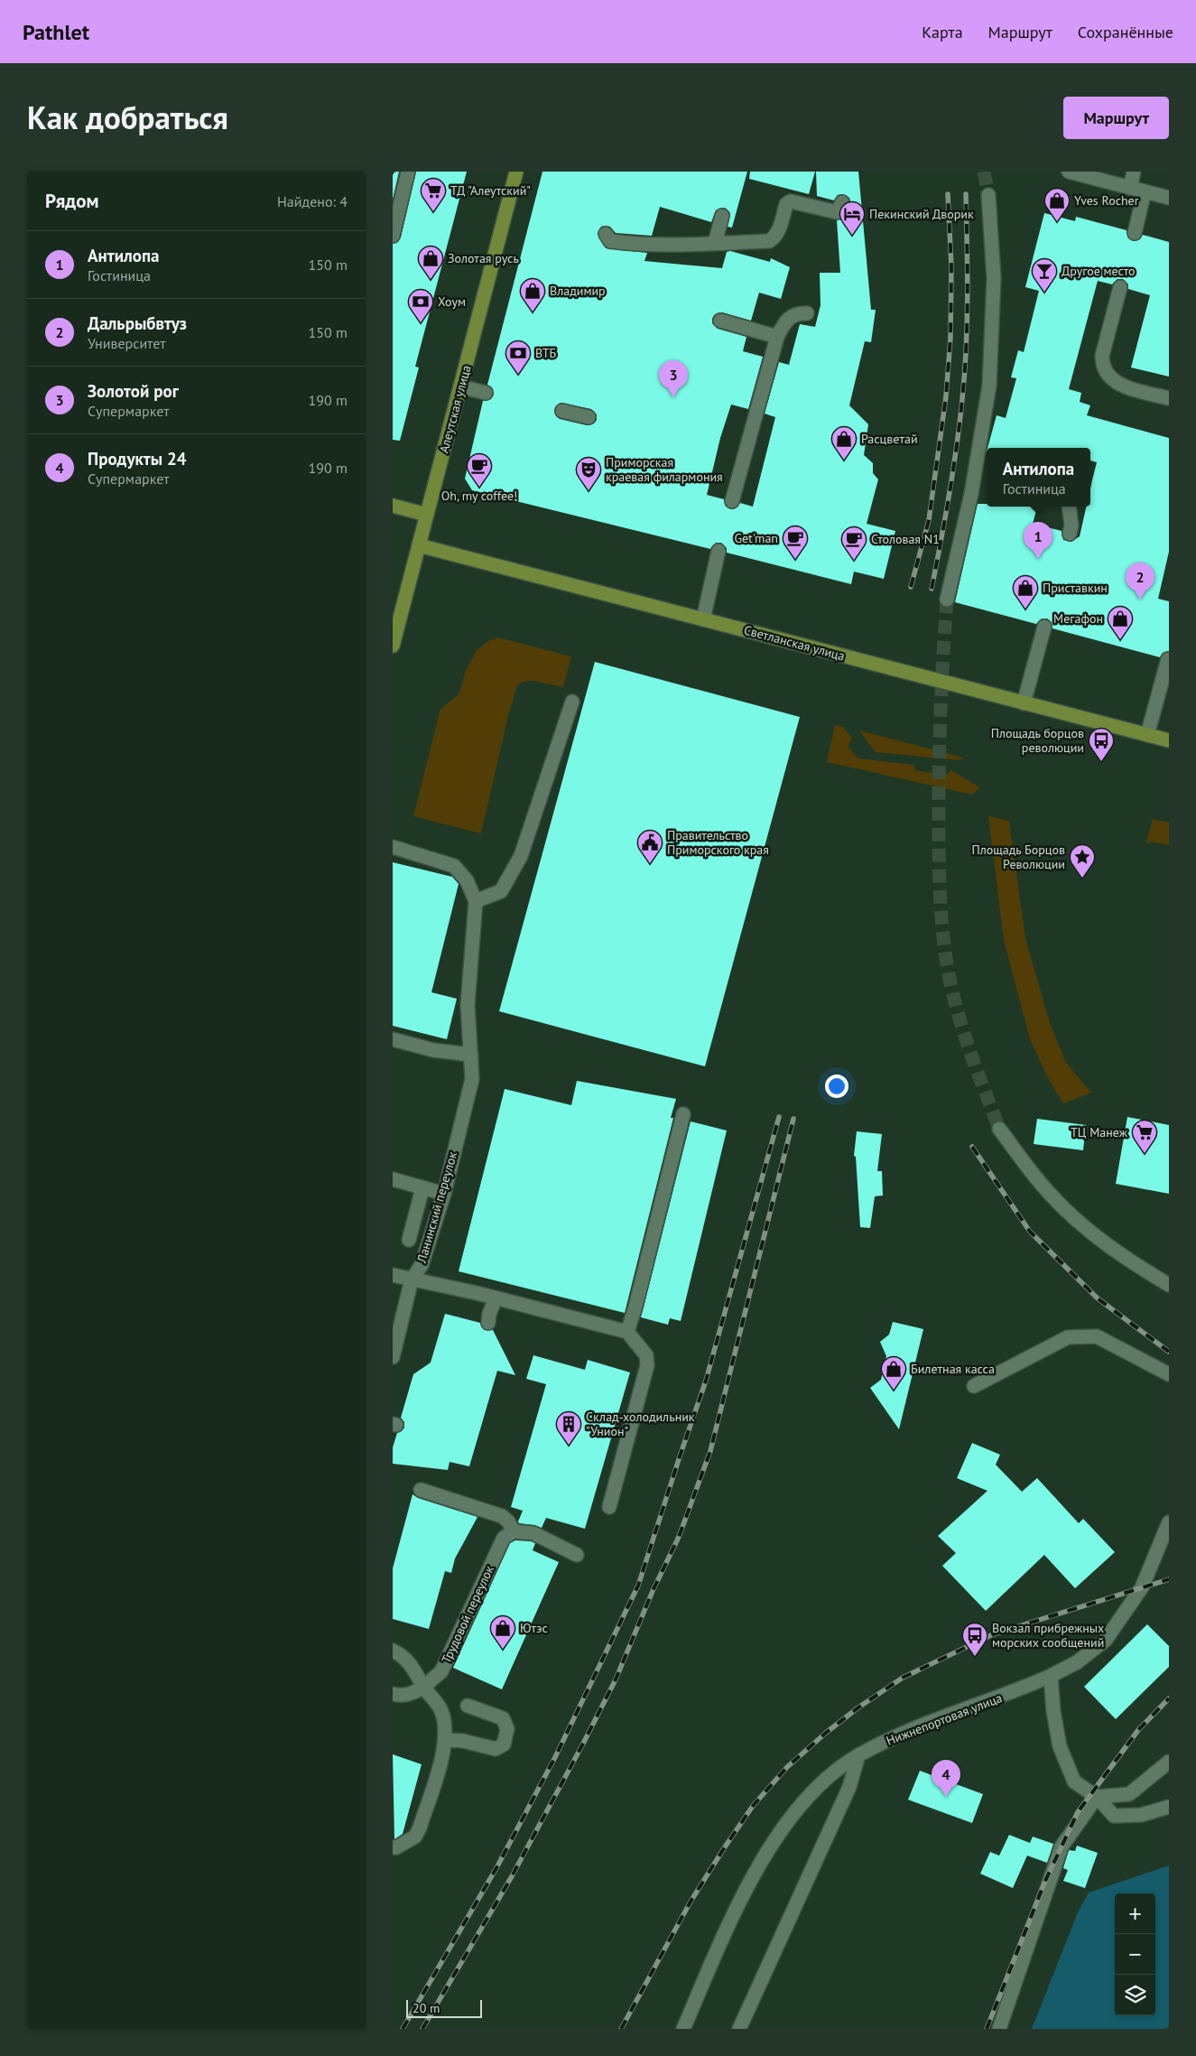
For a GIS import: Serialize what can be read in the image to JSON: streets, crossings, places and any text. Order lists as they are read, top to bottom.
{
  "streets": {
    "main road": ["Алеутская улица", "Светланская улица"],
    "street": ["Ланинский переулок", "Трудовой переулок", "Нижнепортовая улица"]
  },
  "crossings": [
    ["Алеутская улица", "Светланская улица"]
  ],
  "places": {
    "supermarket": ["ТД \"Алеутский\"", "ТЦ Манеж"],
    "shop": [
      "Yves Rocher",
      "Золотая русь",
      "Владимир",
      "Расцветай",
      "Приставкин",
      "Мегафон",
      "Билетная касса",
      "Ютэс"
    ],
    "hotel": ["Пекинский Дворик"],
    "bar": ["Другое место"],
    "bank": ["Хоум", "ВТБ"],
    "cafe": ["Oh, my coffee!", "Get'man", "Столовая N1"],
    "theatre": ["Приморская краевая филармония"],
    "bus stop": ["Площадь борцов революции", "Вокзал прибрежных морских сообщений"],
    "public building": ["Правительство Приморского края"],
    "place": ["Площадь Борцов Революции"],
    "building": ["Склад-холодильник \"Унион\""]
  },
  "scale_bar": "20 m",
  "page": {
    "header": "Pathlet",
    "nav": ["Карта", "Маршрут", "Сохранённые"],
    "title": "Как добраться",
    "buttons": "Маршрут",
    "heading": ["Рядом", "Найдено: 4"],
    "list": [
      {
        "mark": "1",
        "name": "Антилопа",
        "note": "Гостиница",
        "value": "150 m"
      },
      {
        "mark": "2",
        "name": "Дальрыбвтуз",
        "note": "Университет",
        "value": "150 m"
      },
      {
        "mark": "3",
        "name": "Золотой рог",
        "note": "Супермаркет",
        "value": "190 m"
      },
      {
        "mark": "4",
        "name": "Продукты 24",
        "note": "Супермаркет",
        "value": "190 m"
      }
    ],
    "pins": [
      "3",
      "1",
      "2",
      "4"
    ],
    "popup": ["Антилопа", "Гостиница"],
    "map_buttons": ["+", "−"],
    "scale": "20 m"
  }
}
